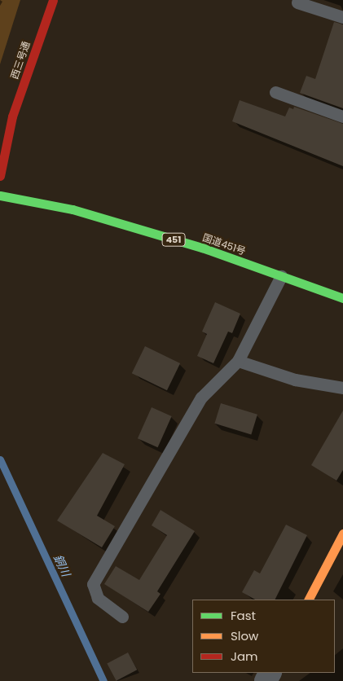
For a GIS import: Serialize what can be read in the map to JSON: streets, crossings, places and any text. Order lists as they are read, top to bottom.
{
  "streets": {
    "main road": ["西三号通", "451", "国道451号"]
  },
  "water": ["銅川"],
  "legend": ["Fast", "Slow", "Jam"]
}
